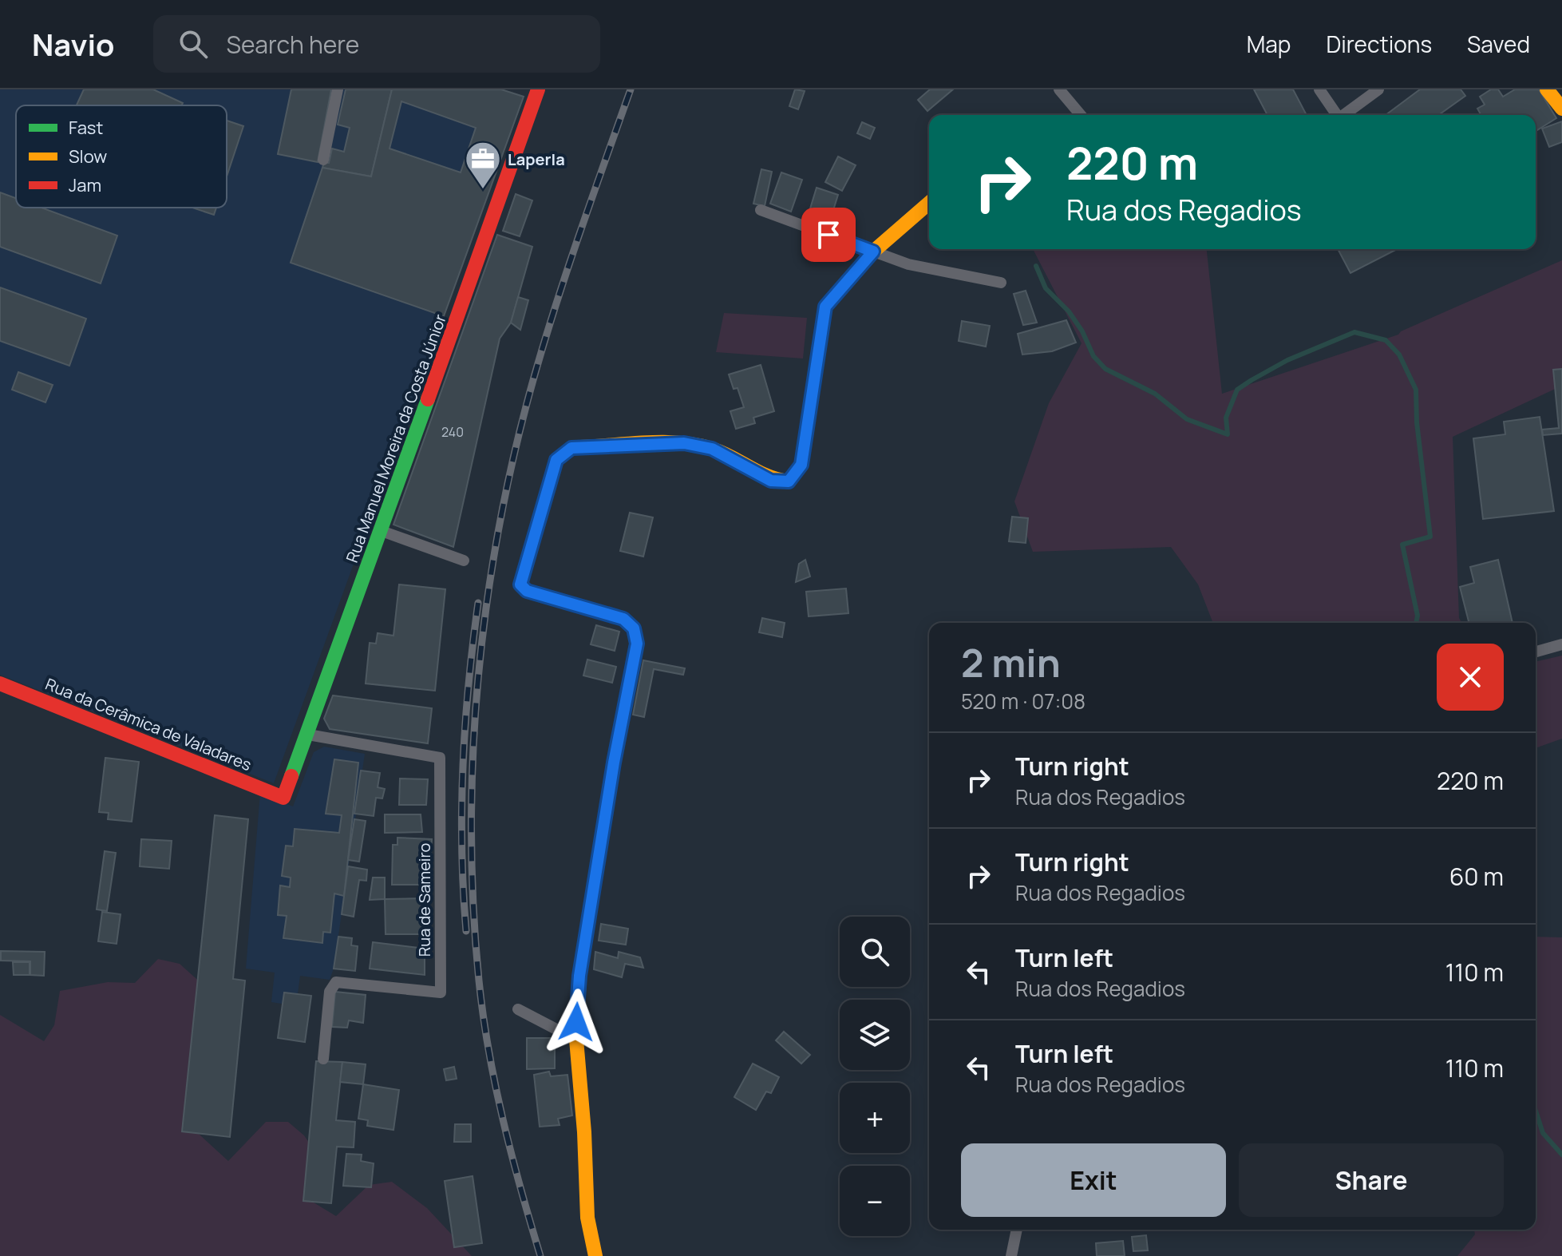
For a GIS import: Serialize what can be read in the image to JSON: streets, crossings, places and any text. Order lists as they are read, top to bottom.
{
  "streets": {
    "street": ["Rua Manuel Moreira da Costa Júnior", "Rua da Cerâmica de Valadares", "Rua de Sameiro"]
  },
  "crossings": [
    ["Rua Manuel Moreira da Costa Júnior", "Rua da Cerâmica de Valadares"],
    ["Rua Manuel Moreira da Costa Júnior", "Rua de Sameiro"]
  ],
  "places": {
    "office": ["Laperla"]
  },
  "house_numbers": ["240"],
  "legend": ["Fast", "Slow", "Jam"],
  "page": {
    "header": "Navio",
    "search": "Search here",
    "nav": ["Map", "Directions", "Saved"],
    "turn": ["220 m", "Rua dos Regadios"],
    "heading": ["2 min", "520 m · 07:08"],
    "list": [
      {
        "name": "Turn right",
        "note": "Rua dos Regadios",
        "value": "220 m"
      },
      {
        "name": "Turn right",
        "note": "Rua dos Regadios",
        "value": "60 m"
      },
      {
        "name": "Turn left",
        "note": "Rua dos Regadios",
        "value": "110 m"
      },
      {
        "name": "Turn left",
        "note": "Rua dos Regadios",
        "value": "110 m"
      }
    ],
    "map_buttons": ["+", "−"],
    "buttons": ["Exit", "Share"]
  }
}
